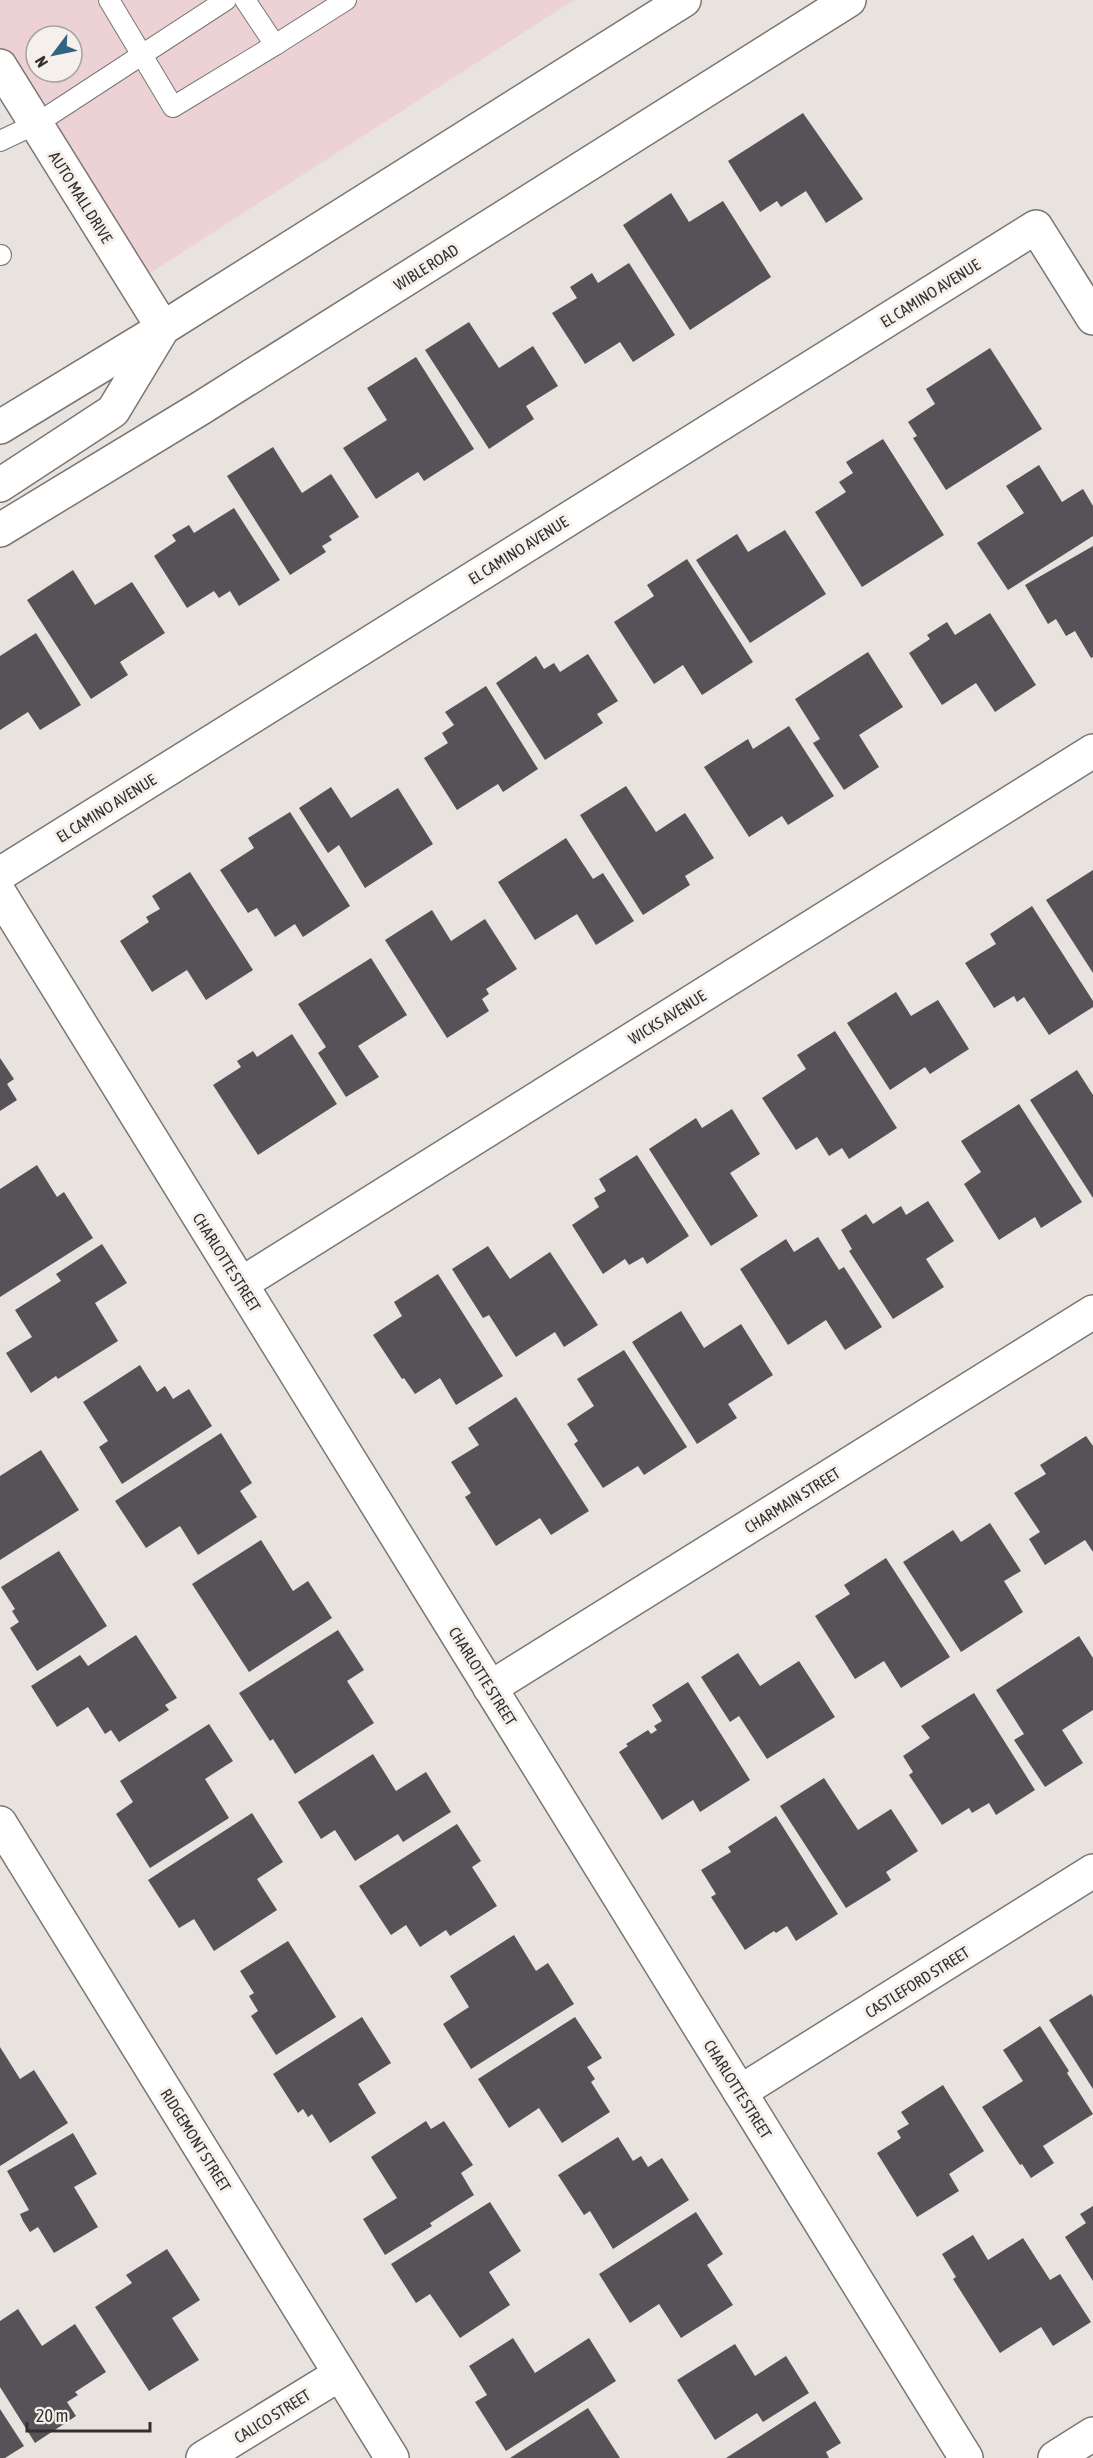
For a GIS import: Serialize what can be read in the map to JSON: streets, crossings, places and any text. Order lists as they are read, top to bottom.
{
  "streets": {
    "street": [
      "AUTO MALL DRIVE",
      "WIBLE ROAD",
      "EL CAMINO AVENUE",
      "WICKS AVENUE",
      "CHARLOTTE STREET",
      "CHARMAIN STREET",
      "CASTLEFORD STREET",
      "RIDGEMONT STREET",
      "CALICO STREET"
    ]
  },
  "crossings": [
    ["WICKS AVENUE", "CHARLOTTE STREET"],
    ["CHARLOTTE STREET", "CHARMAIN STREET"],
    ["CHARLOTTE STREET", "CASTLEFORD STREET"],
    ["RIDGEMONT STREET", "CALICO STREET"]
  ],
  "scale_bar": "20 m",
  "north": "bottom left"
}
